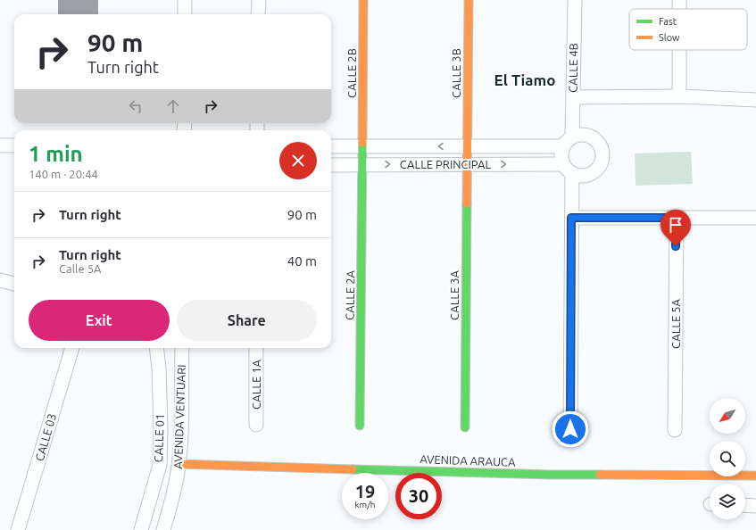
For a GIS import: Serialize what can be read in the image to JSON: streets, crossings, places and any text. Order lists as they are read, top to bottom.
{
  "streets": {
    "street": [
      "CALLE 4B",
      "CALLE 2B",
      "CALLE 3B",
      "CALLE PRINCIPAL",
      "CALLE 2A",
      "CALLE 3A",
      "CALLE 5A",
      "CALLE 1A",
      "AVENIDA VENTUARI",
      "CALLE 03",
      "CALLE 01",
      "AVENIDA ARAUCA"
    ]
  },
  "crossings": [
    ["CALLE 4B", "CALLE PRINCIPAL"],
    ["CALLE 2B", "CALLE PRINCIPAL"],
    ["CALLE 2B", "CALLE 2A"],
    ["CALLE 3B", "CALLE PRINCIPAL"],
    ["CALLE 3B", "CALLE 3A"],
    ["CALLE PRINCIPAL", "CALLE 2A"],
    ["CALLE PRINCIPAL", "CALLE 3A"],
    ["AVENIDA VENTUARI", "AVENIDA ARAUCA"]
  ],
  "districts": ["El Tiamo"],
  "legend": ["Fast", "Slow"],
  "north": "bottom left",
  "page": {
    "turn": ["90 m", "Turn right"],
    "heading": ["1 min", "140 m · 20:44"],
    "list": [
      {
        "name": "Turn right",
        "value": "90 m"
      },
      {
        "name": "Turn right",
        "note": "Calle 5A",
        "value": "40 m"
      }
    ],
    "buttons": ["Exit", "Share"],
    "speed": "19 km/h",
    "limit": "30"
  }
}
